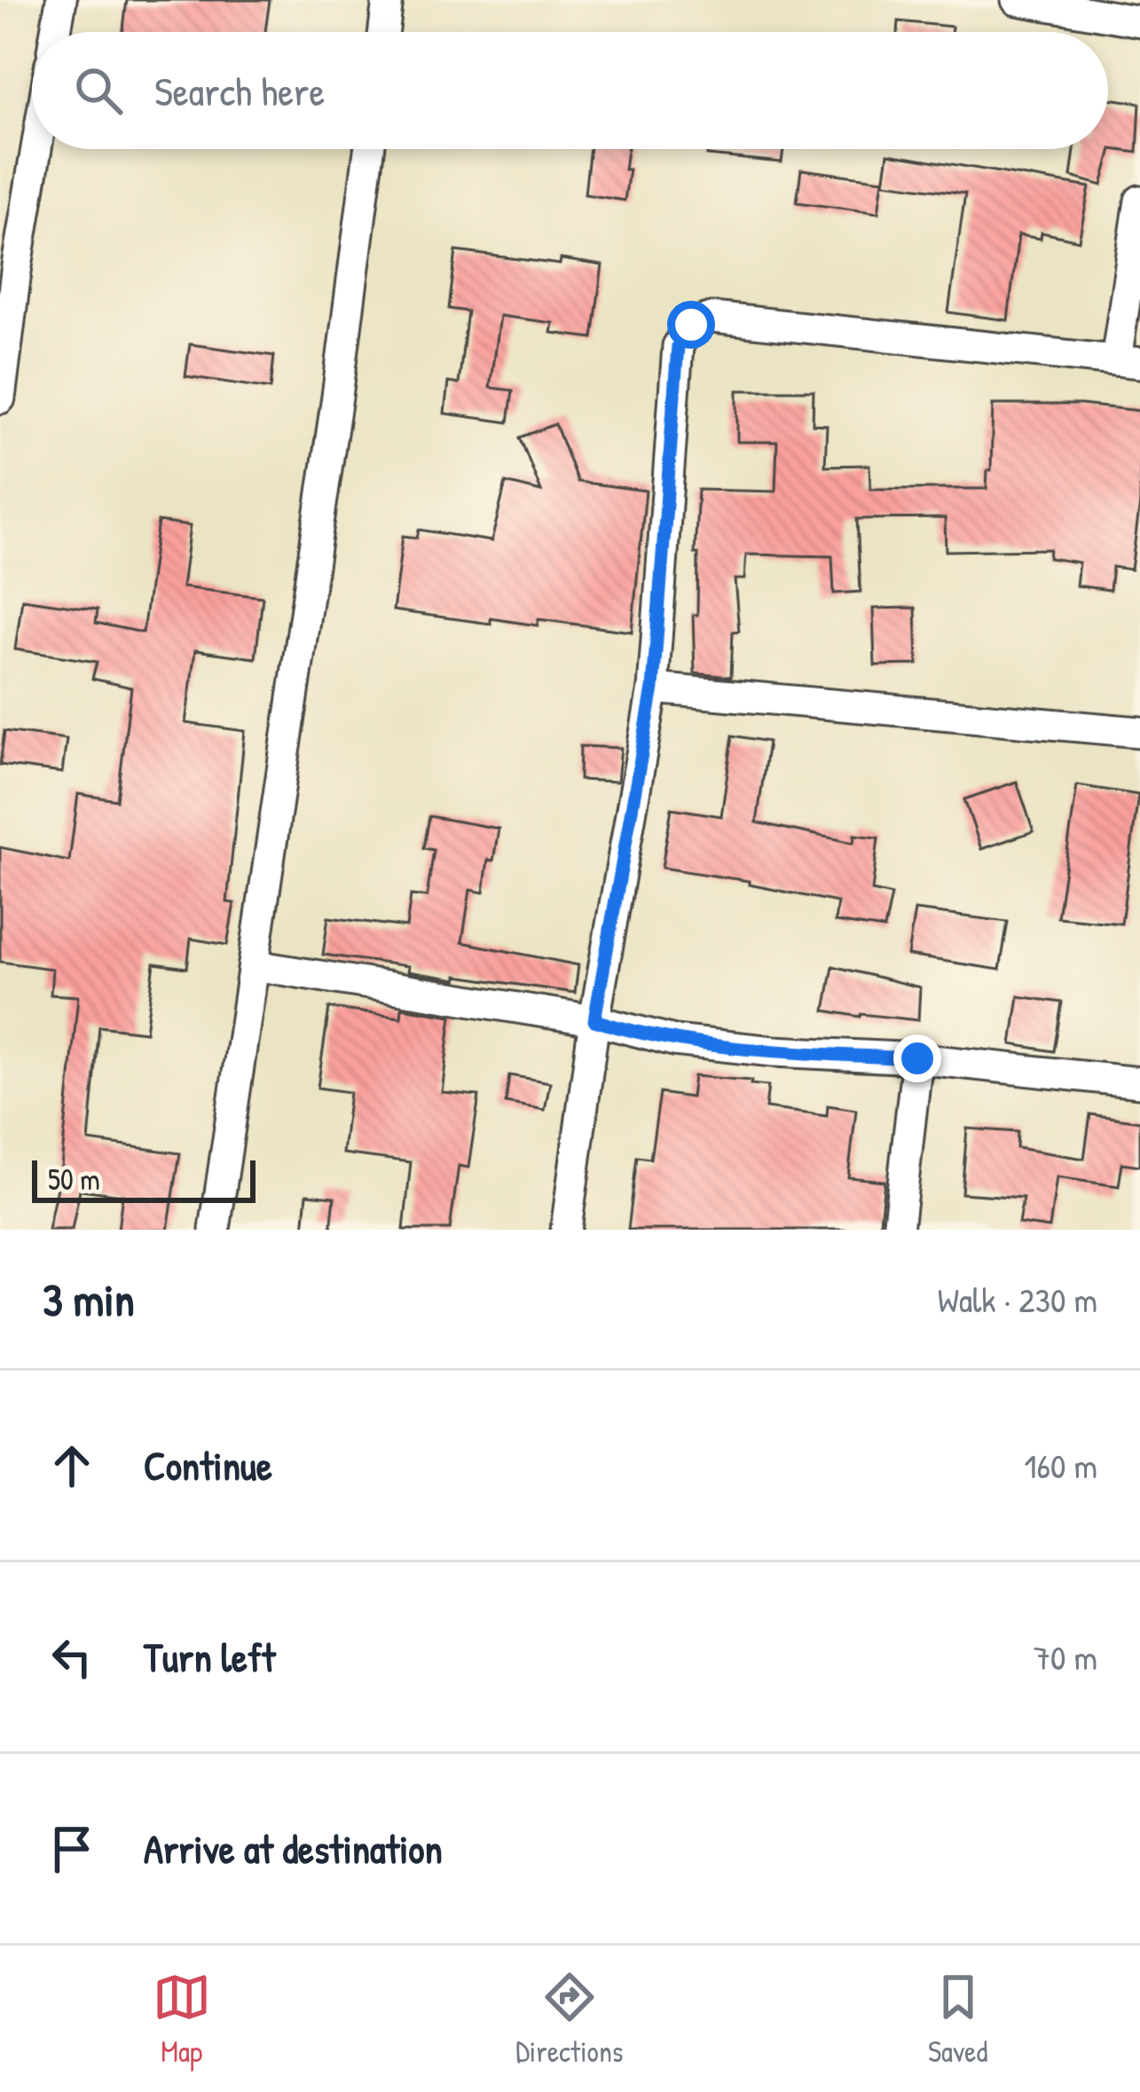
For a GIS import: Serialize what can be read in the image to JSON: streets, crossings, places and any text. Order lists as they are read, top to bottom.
{
  "scale_bar": "50 m",
  "page": {
    "search": "Search here",
    "scale": "50 m",
    "heading": ["3 min", "Walk · 230 m"],
    "list": [
      ["Continue", "160 m"],
      ["Turn left", "70 m"],
      "Arrive at destination"
    ],
    "nav": ["Map", "Directions", "Saved"]
  }
}
